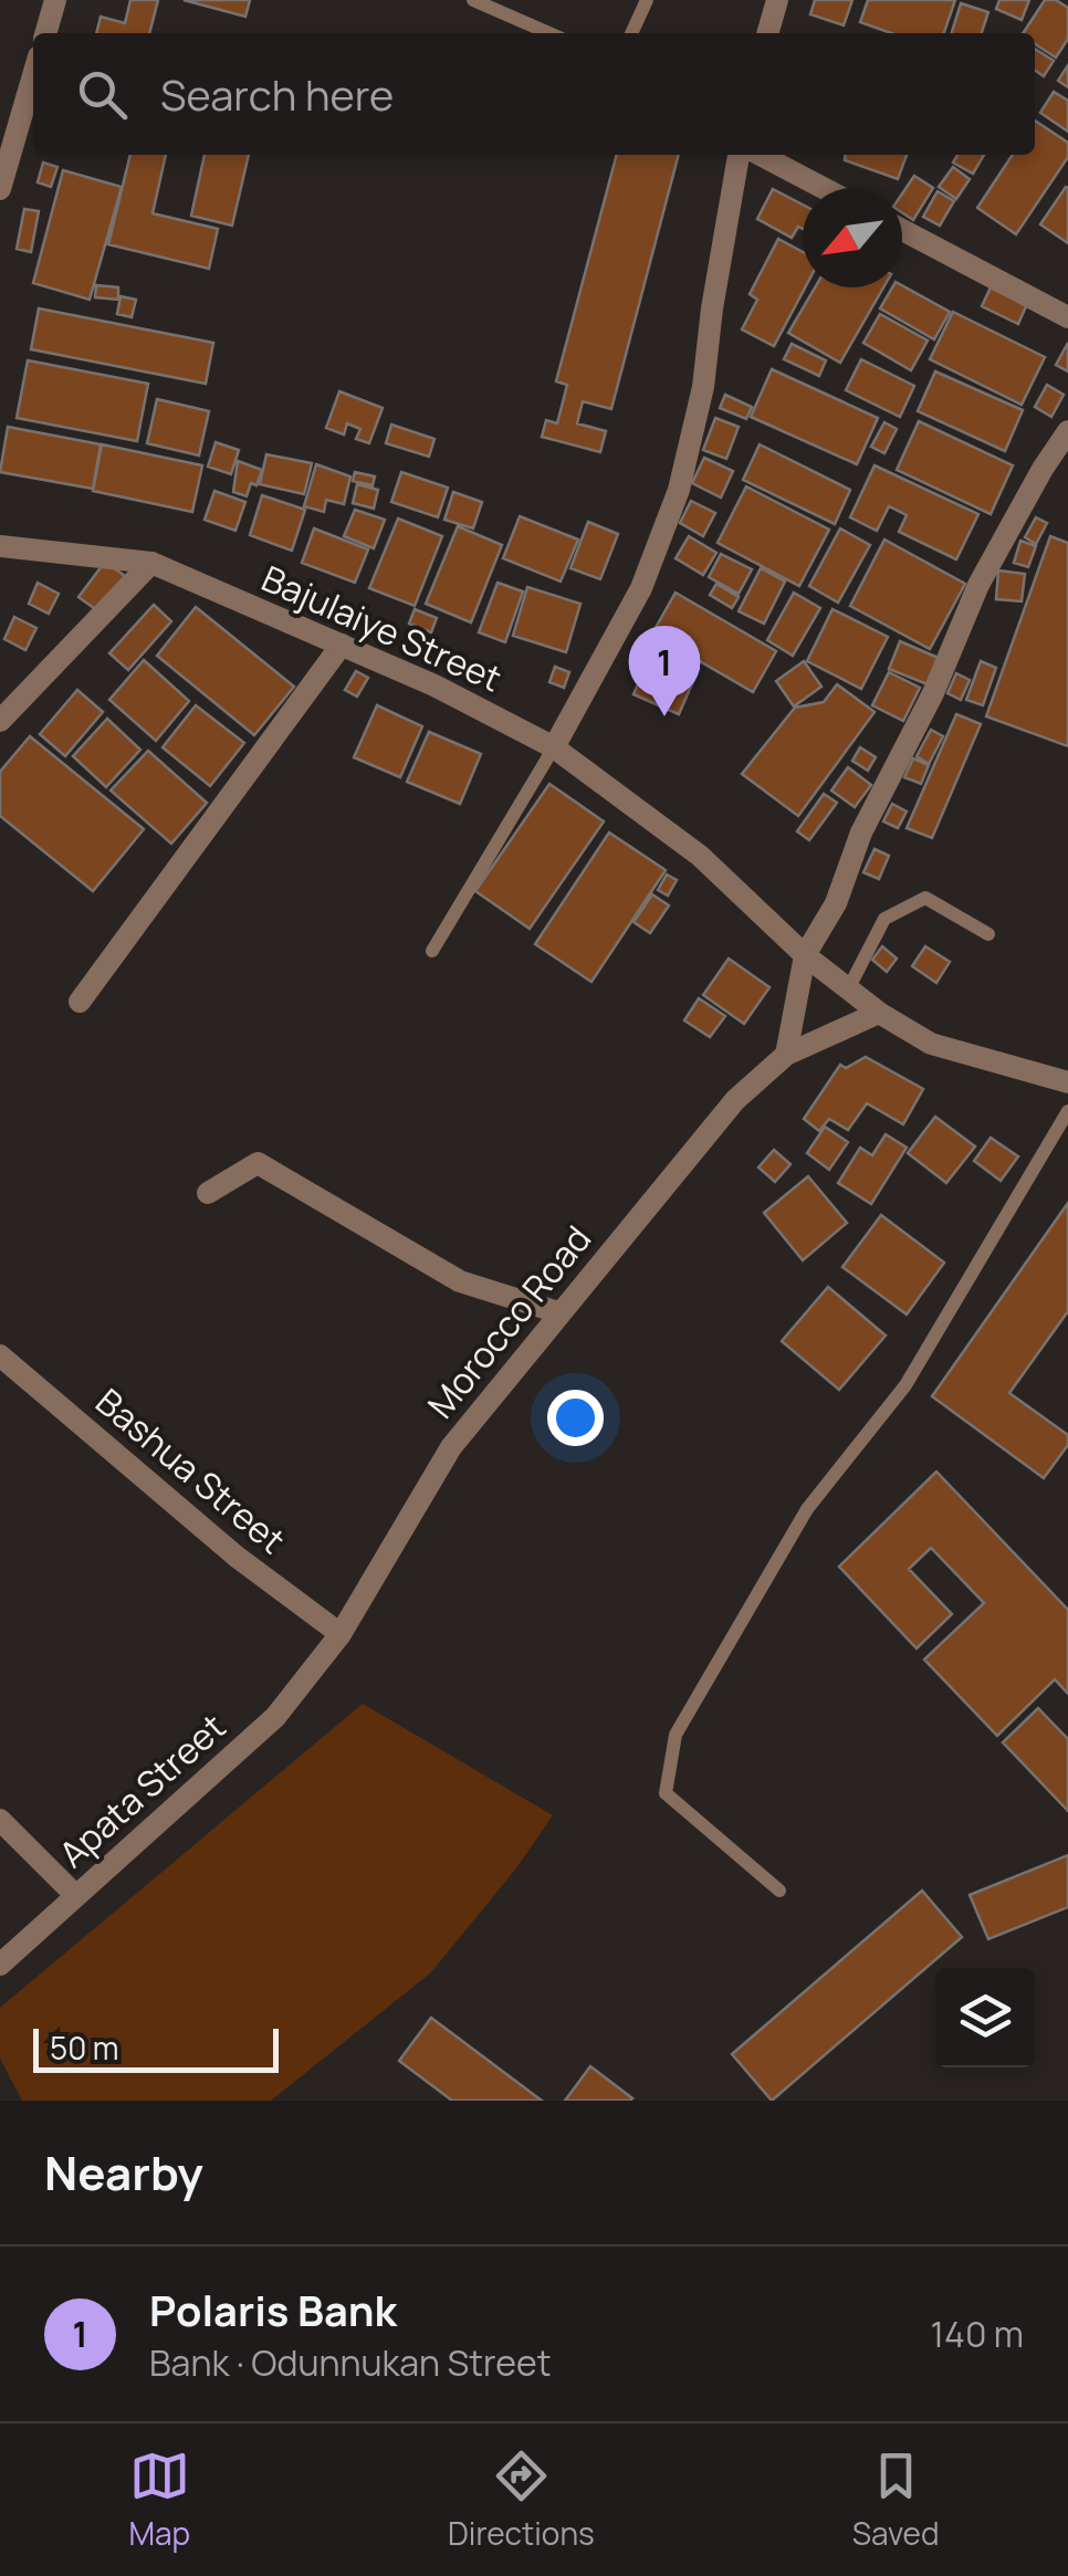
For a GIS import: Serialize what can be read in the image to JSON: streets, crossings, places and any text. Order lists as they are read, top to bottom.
{
  "streets": {
    "street": [
      "Bajulaiye Street",
      "Morocco Road",
      "Bashua Street",
      "Apata Street"
    ]
  },
  "crossings": [
    ["Bajulaiye Street", "Morocco Road"],
    ["Morocco Road", "Bashua Street"],
    ["Morocco Road", "Apata Street"]
  ],
  "scale_bar": "50 m",
  "north": "bottom left",
  "page": {
    "search": "Search here",
    "pins": "1",
    "scale": "50 m",
    "heading": "Nearby",
    "list": [
      {
        "mark": "1",
        "name": "Polaris Bank",
        "note": "Bank · Odunnukan Street",
        "value": "140 m"
      }
    ],
    "nav": ["Map", "Directions", "Saved"]
  }
}
